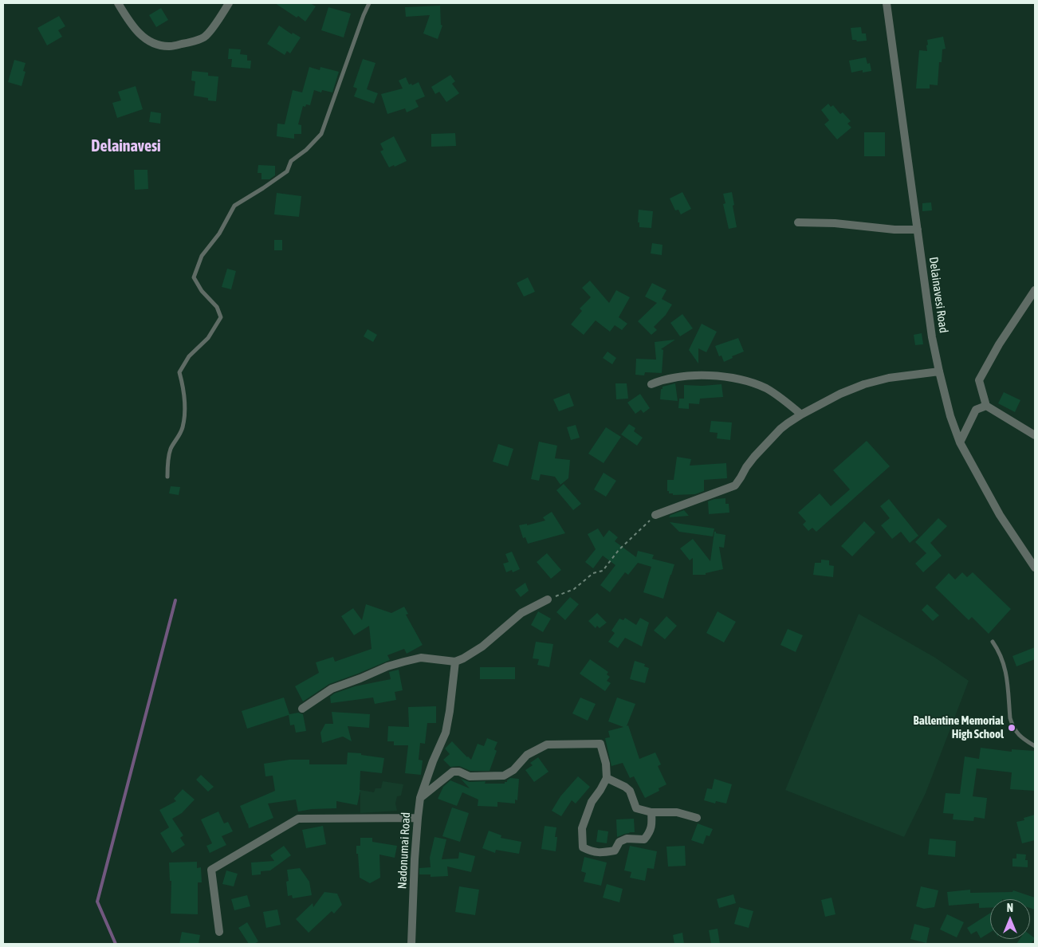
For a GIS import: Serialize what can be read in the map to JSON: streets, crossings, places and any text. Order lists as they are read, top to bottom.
{
  "streets": {
    "street": ["Delainavesi Road", "Nadonumai Road"]
  },
  "districts": ["Delainavesi"],
  "places": ["Ballentine Memorial High School"],
  "north": "top"
}
